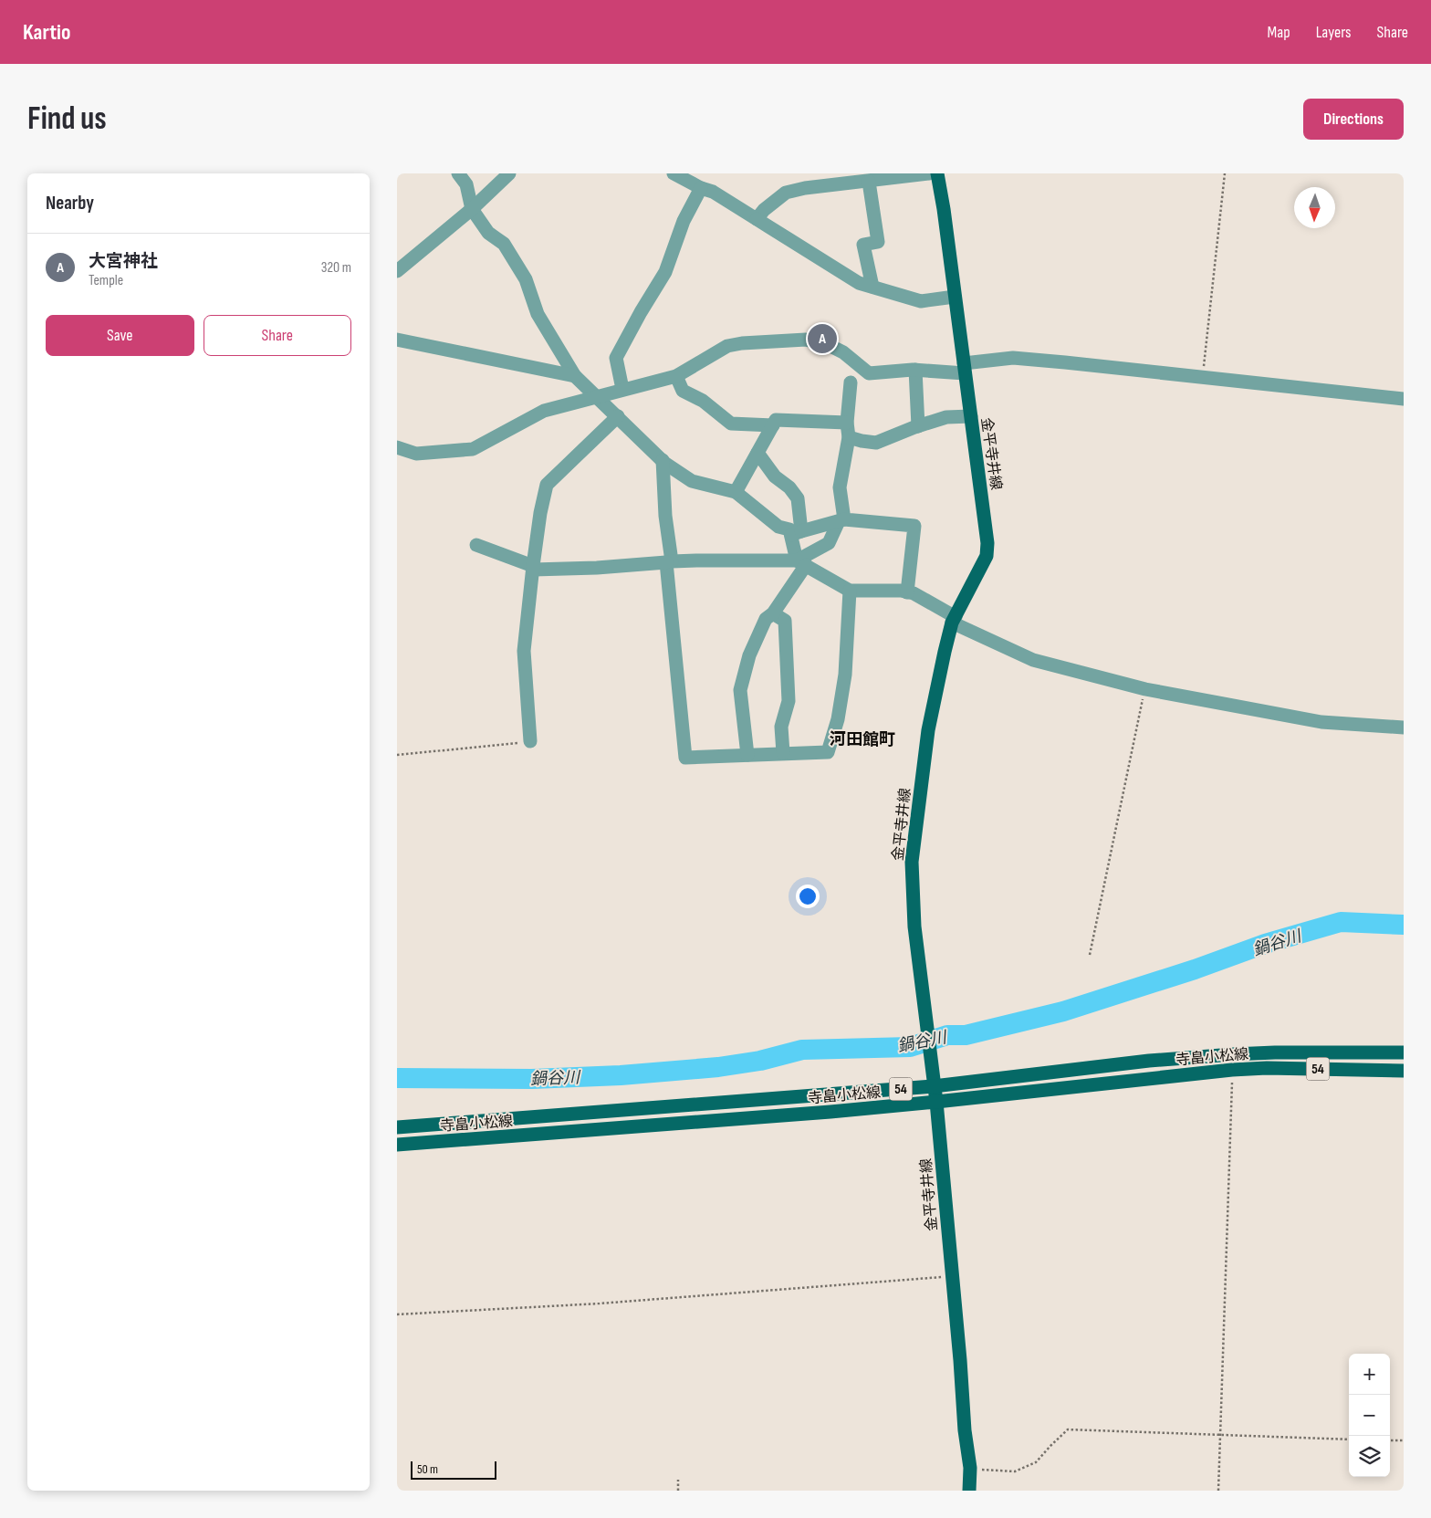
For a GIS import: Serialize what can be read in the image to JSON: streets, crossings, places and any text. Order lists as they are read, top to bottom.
{
  "streets": {
    "main road": ["金平寺井線", "寺畠小松線", "54"]
  },
  "crossings": [
    ["金平寺井線", "寺畠小松線"]
  ],
  "districts": ["河田館町"],
  "water": ["鍋谷川"],
  "scale_bar": "50 m",
  "north": "bottom",
  "page": {
    "header": "Kartio",
    "nav": ["Map", "Layers", "Share"],
    "buttons": [
      "Directions",
      ["Save", "Share"]
    ],
    "title": "Find us",
    "heading": "Nearby",
    "list": [
      {
        "mark": "A",
        "name": "大宮神社",
        "note": "Temple",
        "value": "320 m"
      }
    ],
    "pins": "A",
    "map_buttons": ["+", "−"],
    "scale": "50 m"
  }
}
